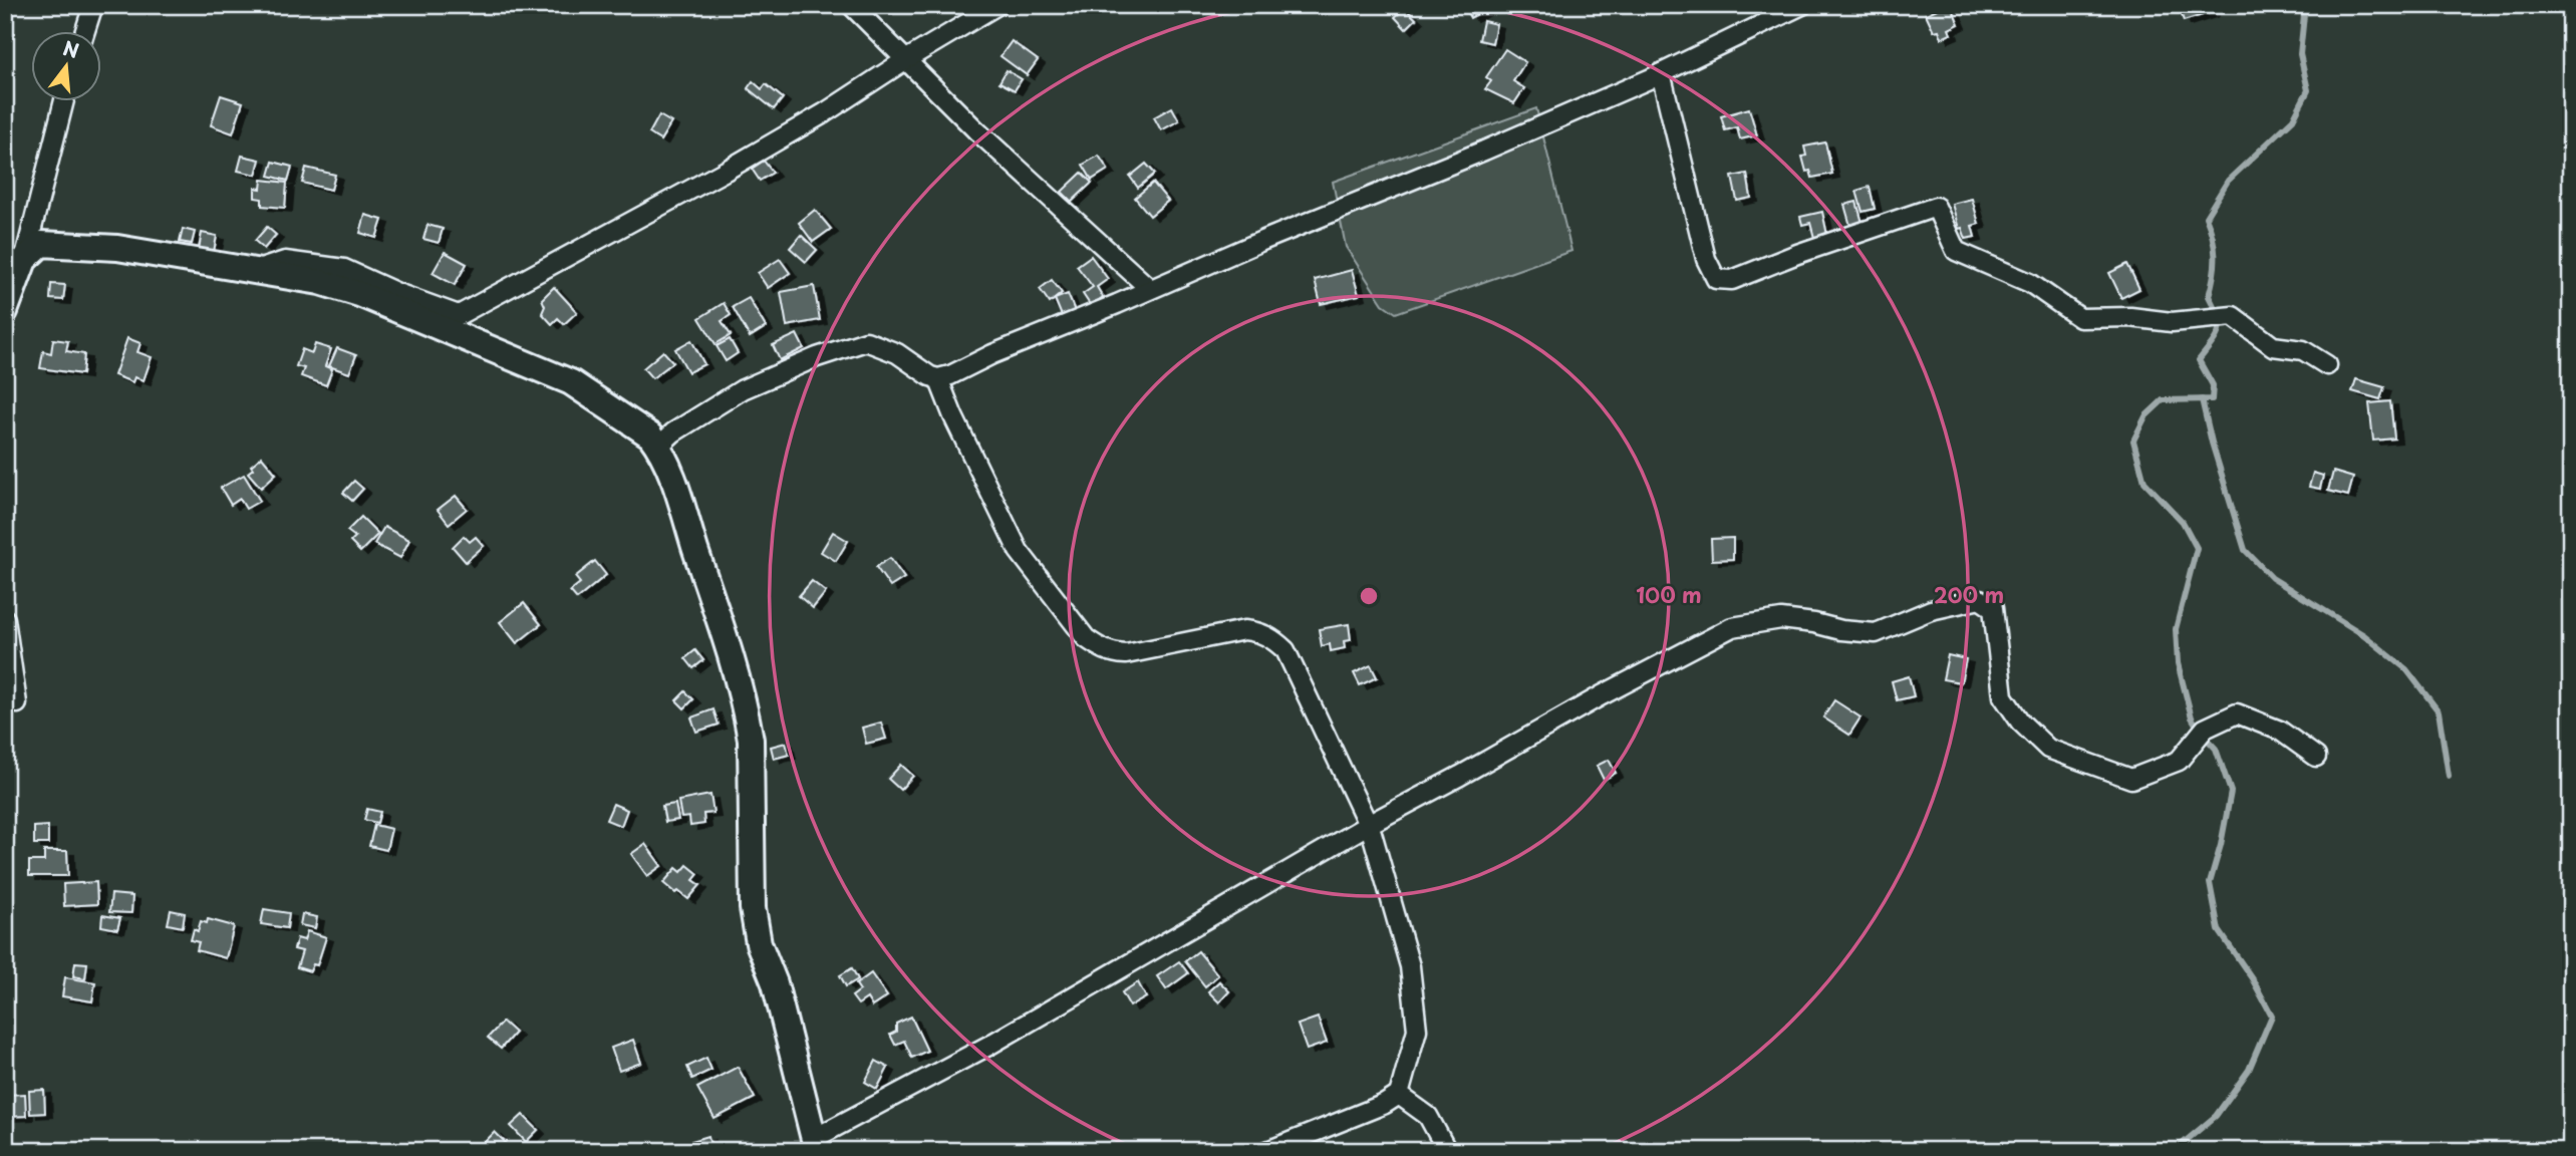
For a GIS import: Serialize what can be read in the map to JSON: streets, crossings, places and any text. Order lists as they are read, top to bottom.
{
  "north": "top",
  "rings": ["100 m", "200 m"]
}
